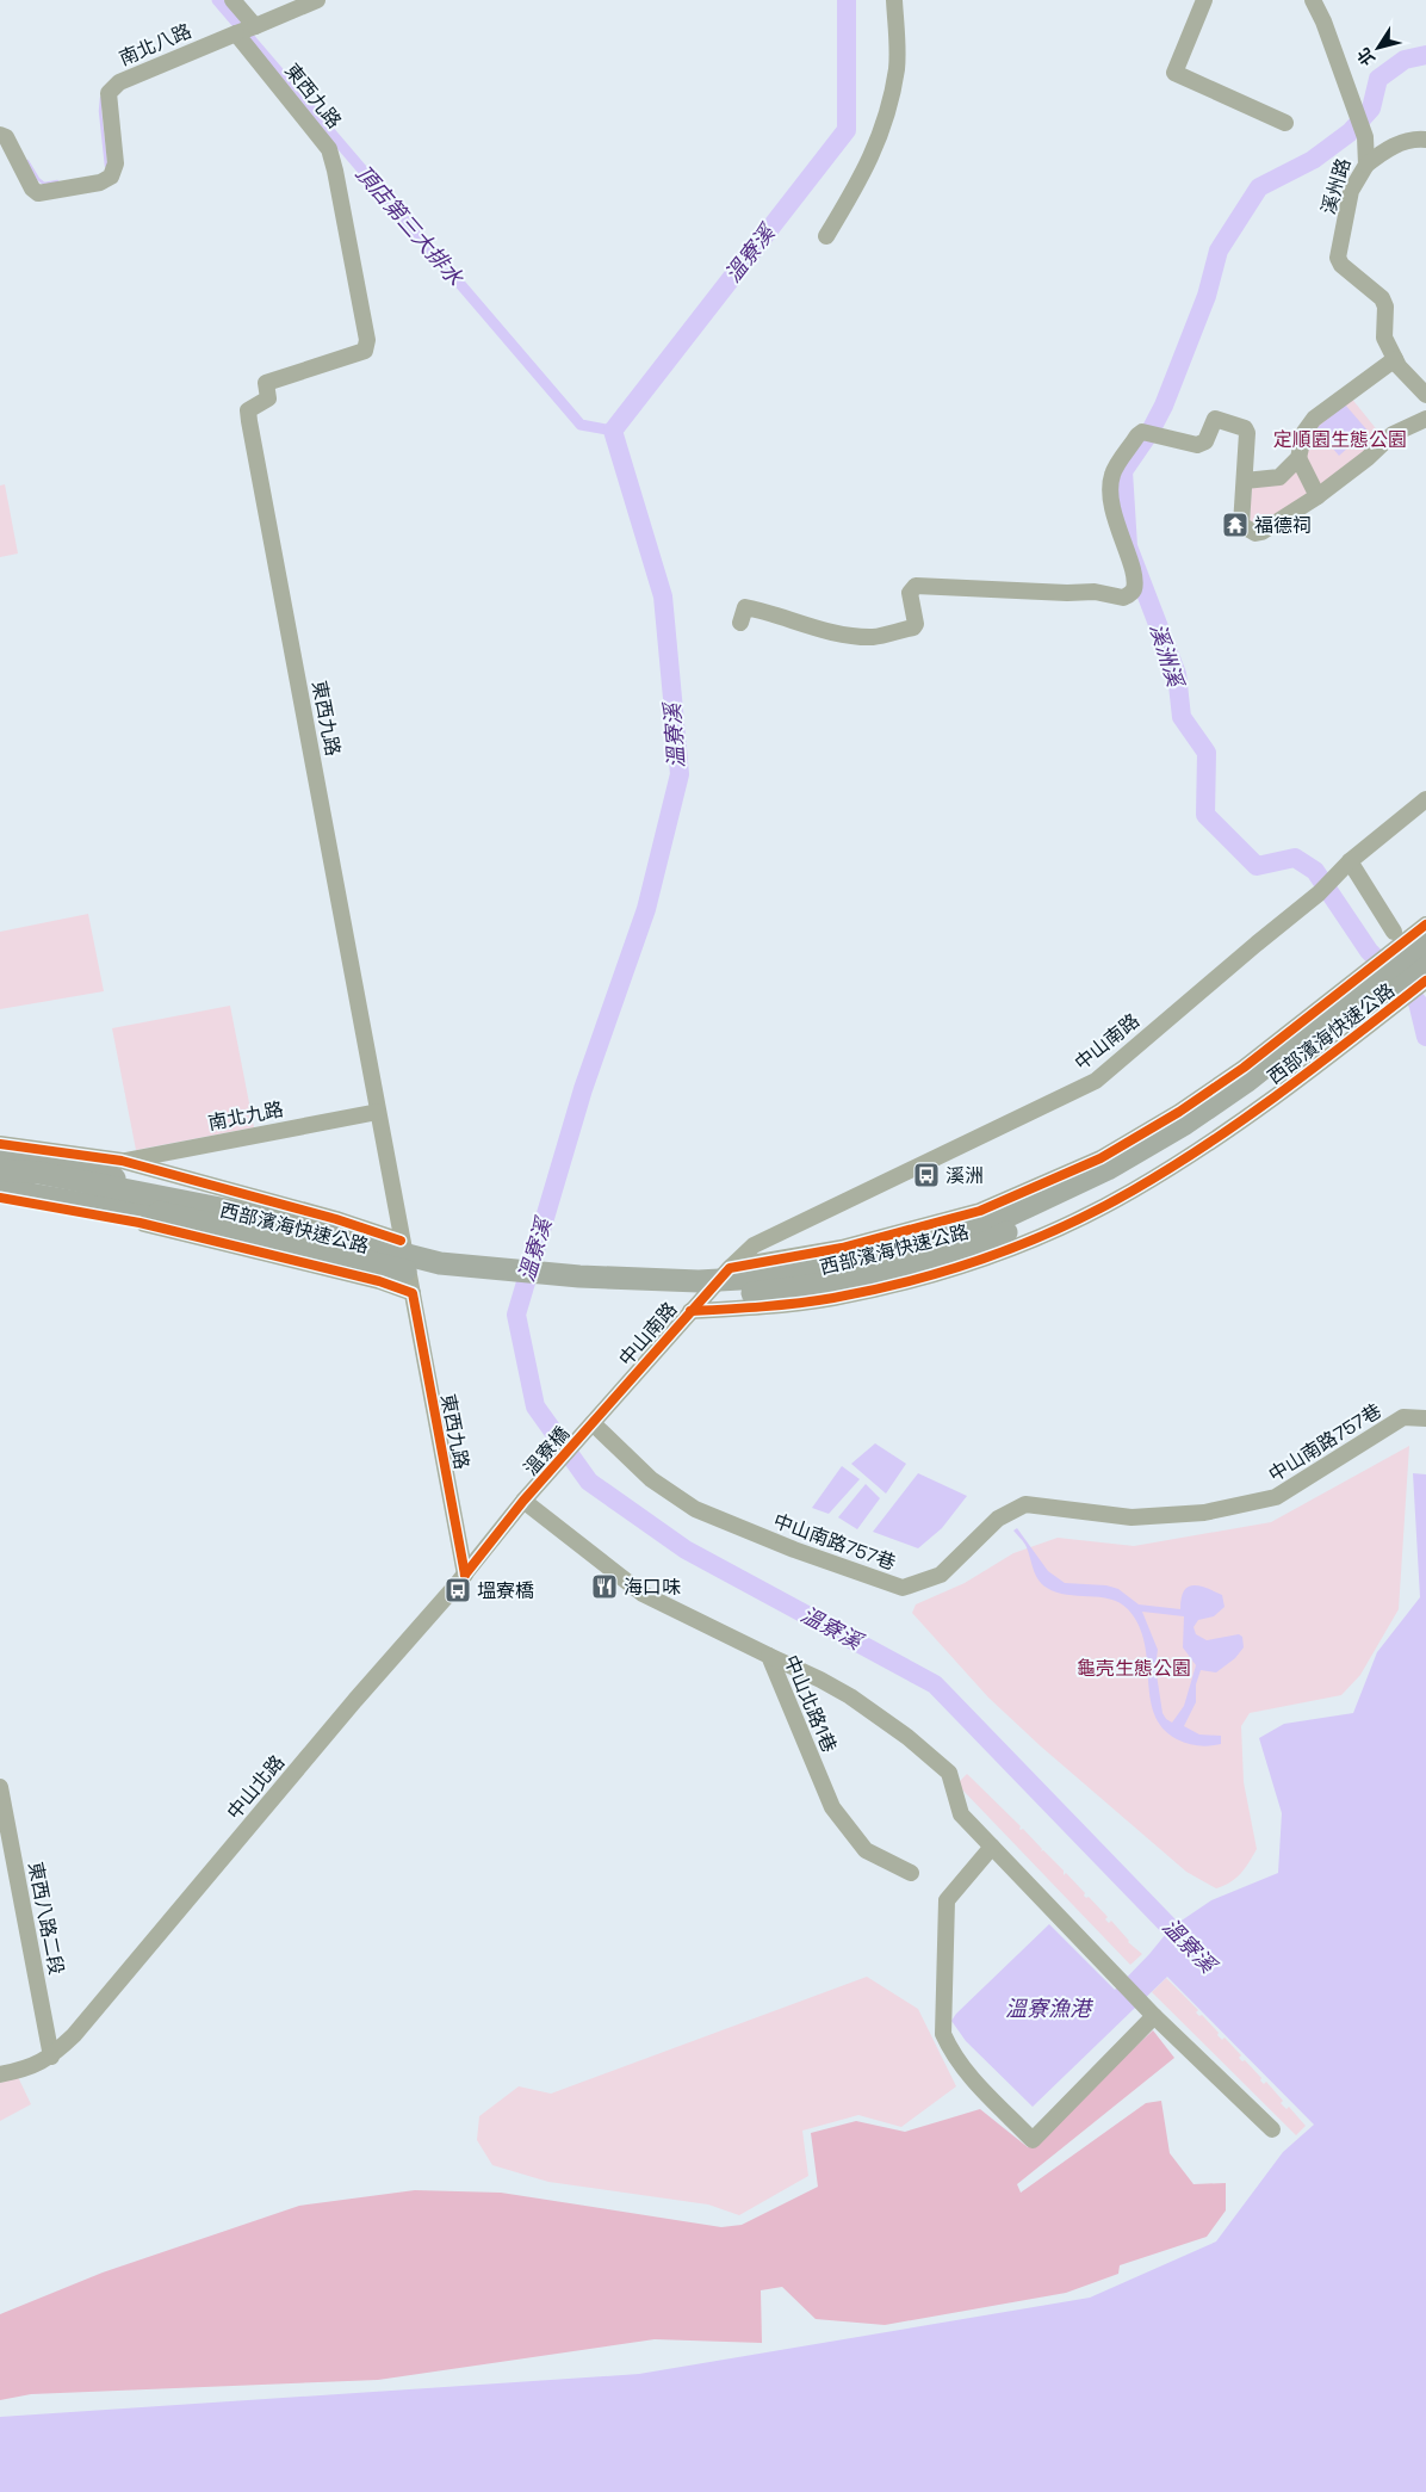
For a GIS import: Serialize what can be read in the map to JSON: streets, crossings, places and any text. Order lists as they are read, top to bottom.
{
  "streets": {
    "highway": ["西部濱海快速公路"],
    "street": [
      "南北八路",
      "東西九路",
      "溪州路",
      "中山南路",
      "南北九路",
      "中山南路757巷",
      "溫寮橋",
      "中山北路1巷",
      "中山北路",
      "東西八路二段"
    ]
  },
  "crossings": [
    ["南北八路", "東西九路"],
    ["東西九路", "南北九路"],
    ["東西九路", "中山北路"],
    ["中山南路", "中山南路757巷"],
    ["中山南路", "溫寮橋"],
    ["中山南路757巷", "溫寮橋"],
    ["溫寮橋", "中山北路1巷"],
    ["溫寮橋", "中山北路"],
    ["中山北路1巷", "中山北路"],
    ["中山北路", "東西八路二段"]
  ],
  "water": [
    "頂店第三大排水",
    "溫寮溪",
    "溪洲溪",
    "溫寮漁港"
  ],
  "parks": ["定順園生態公園", "龜壳生態公園"],
  "places": {
    "temple": ["福德祠"],
    "bus stop": ["溪洲", "塭寮橋"],
    "restaurant": ["海口味"]
  },
  "north": "bottom left"
}
